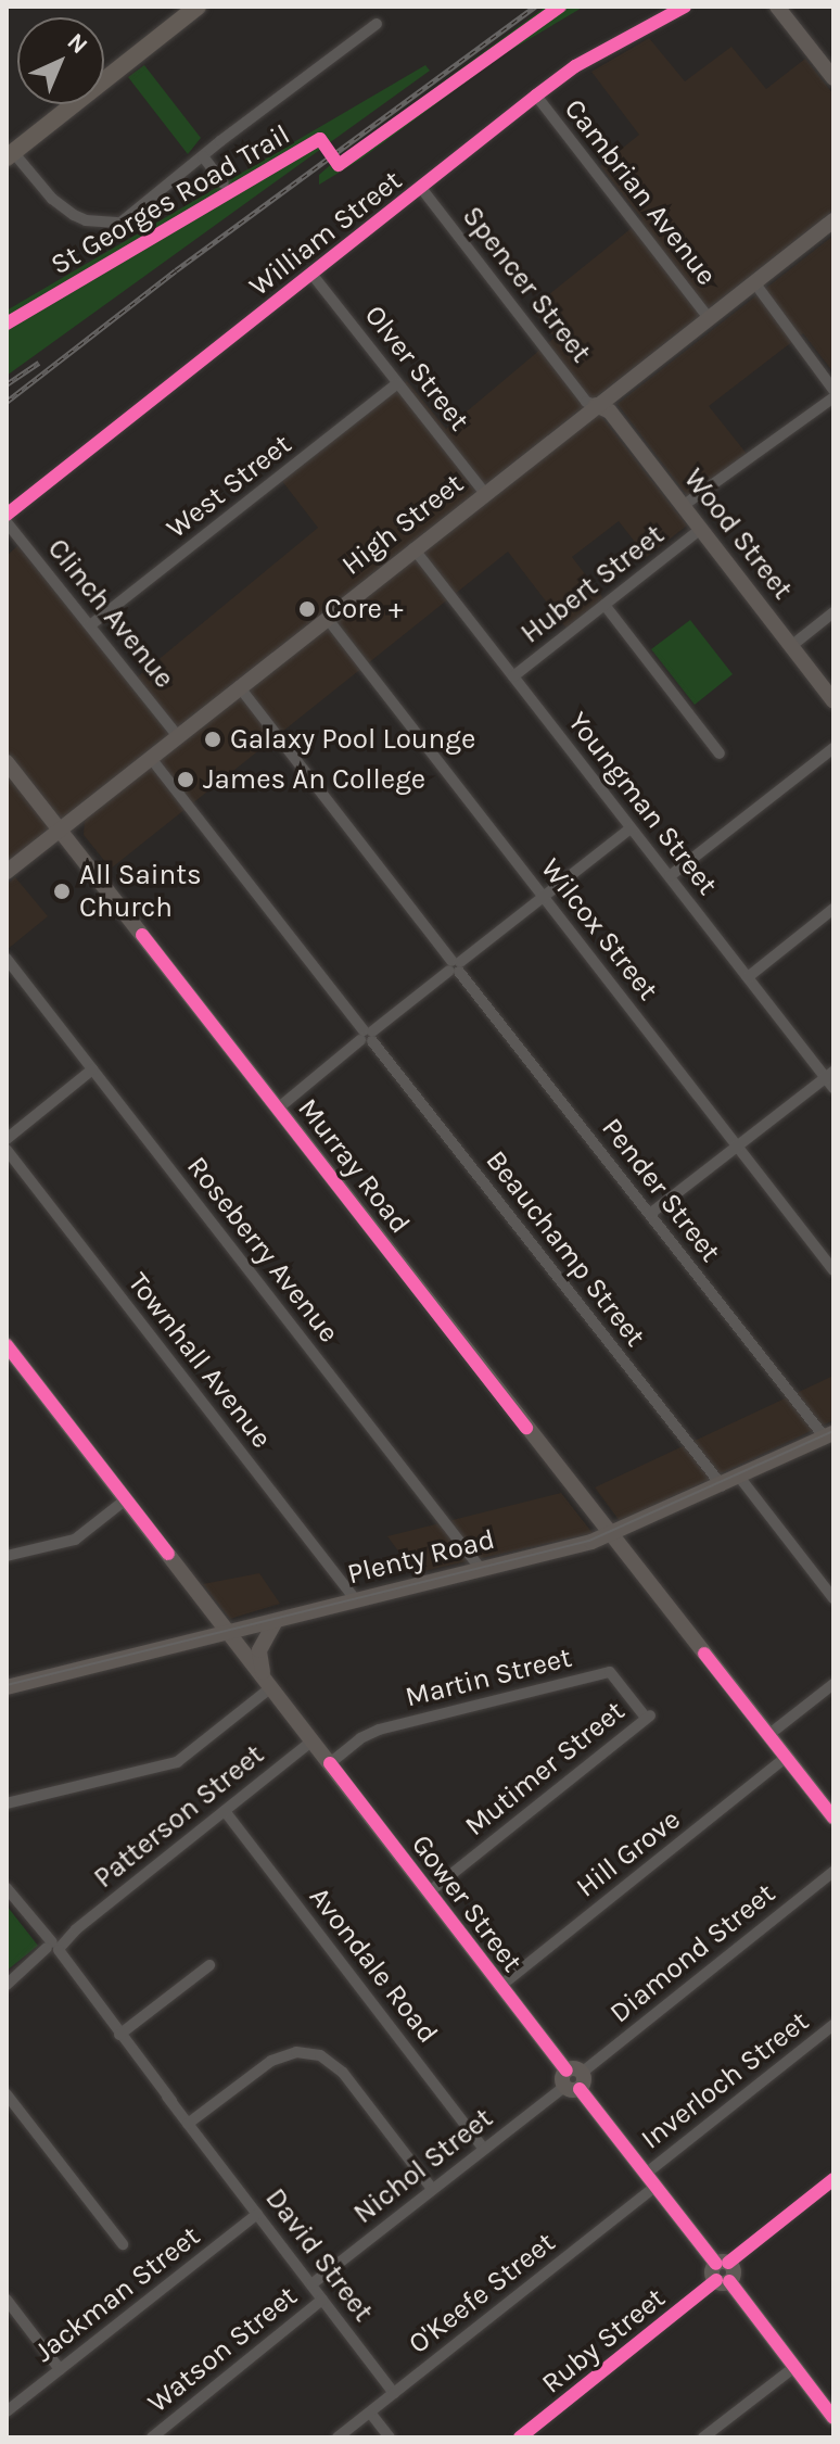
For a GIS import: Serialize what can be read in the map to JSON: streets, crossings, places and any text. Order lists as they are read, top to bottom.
{
  "streets": {
    "main road": [
      "High Street",
      "Wood Street",
      "Murray Road",
      "Plenty Road",
      "Gower Street"
    ],
    "street": [
      "Cambrian Avenue",
      "William Street",
      "Spencer Street",
      "Olver Street",
      "West Street",
      "Hubert Street",
      "Clinch Avenue",
      "Youngman Street",
      "Wilcox Street",
      "Pender Street",
      "Beauchamp Street",
      "Roseberry Avenue",
      "Townhall Avenue",
      "Martin Street",
      "Mutimer Street",
      "Patterson Street",
      "Hill Grove",
      "Diamond Street",
      "Avondale Road",
      "Inverloch Street",
      "Nichol Street",
      "David Street",
      "O'Keefe Street",
      "Jackman Street",
      "Ruby Street",
      "Watson Street"
    ],
    "cycle path": ["St Georges Road Trail"]
  },
  "crossings": [
    ["Cambrian Avenue", "William Street"],
    ["Cambrian Avenue", "High Street"],
    ["William Street", "Spencer Street"],
    ["William Street", "Olver Street"],
    ["Spencer Street", "High Street"],
    ["Spencer Street", "Wood Street"],
    ["Olver Street", "West Street"],
    ["Olver Street", "High Street"],
    ["West Street", "Clinch Avenue"],
    ["High Street", "Wood Street"],
    ["High Street", "Clinch Avenue"],
    ["High Street", "Youngman Street"],
    ["High Street", "Wilcox Street"],
    ["High Street", "Murray Road"],
    ["High Street", "Pender Street"],
    ["High Street", "Beauchamp Street"],
    ["Wood Street", "Hubert Street"],
    ["Hubert Street", "Youngman Street"],
    ["Murray Road", "Plenty Road"],
    ["Murray Road", "Hill Grove"],
    ["Pender Street", "Plenty Road"],
    ["Beauchamp Street", "Plenty Road"],
    ["Roseberry Avenue", "Plenty Road"],
    ["Townhall Avenue", "Plenty Road"],
    ["Plenty Road", "Gower Street"],
    ["Martin Street", "Mutimer Street"],
    ["Martin Street", "Gower Street"],
    ["Mutimer Street", "Gower Street"],
    ["Patterson Street", "Gower Street"],
    ["Patterson Street", "Avondale Road"],
    ["Patterson Street", "David Street"],
    ["Hill Grove", "Gower Street"],
    ["Gower Street", "Diamond Street"],
    ["Gower Street", "Inverloch Street"],
    ["Gower Street", "Nichol Street"],
    ["Gower Street", "O'Keefe Street"],
    ["Gower Street", "Ruby Street"],
    ["Diamond Street", "Nichol Street"],
    ["Avondale Road", "Nichol Street"],
    ["Inverloch Street", "O'Keefe Street"],
    ["Nichol Street", "David Street"],
    ["David Street", "O'Keefe Street"],
    ["David Street", "Jackman Street"],
    ["David Street", "Watson Street"]
  ],
  "places": [
    "Core +",
    "Galaxy Pool Lounge",
    "James An College",
    "All Saints Church"
  ],
  "north": "top right"
}
